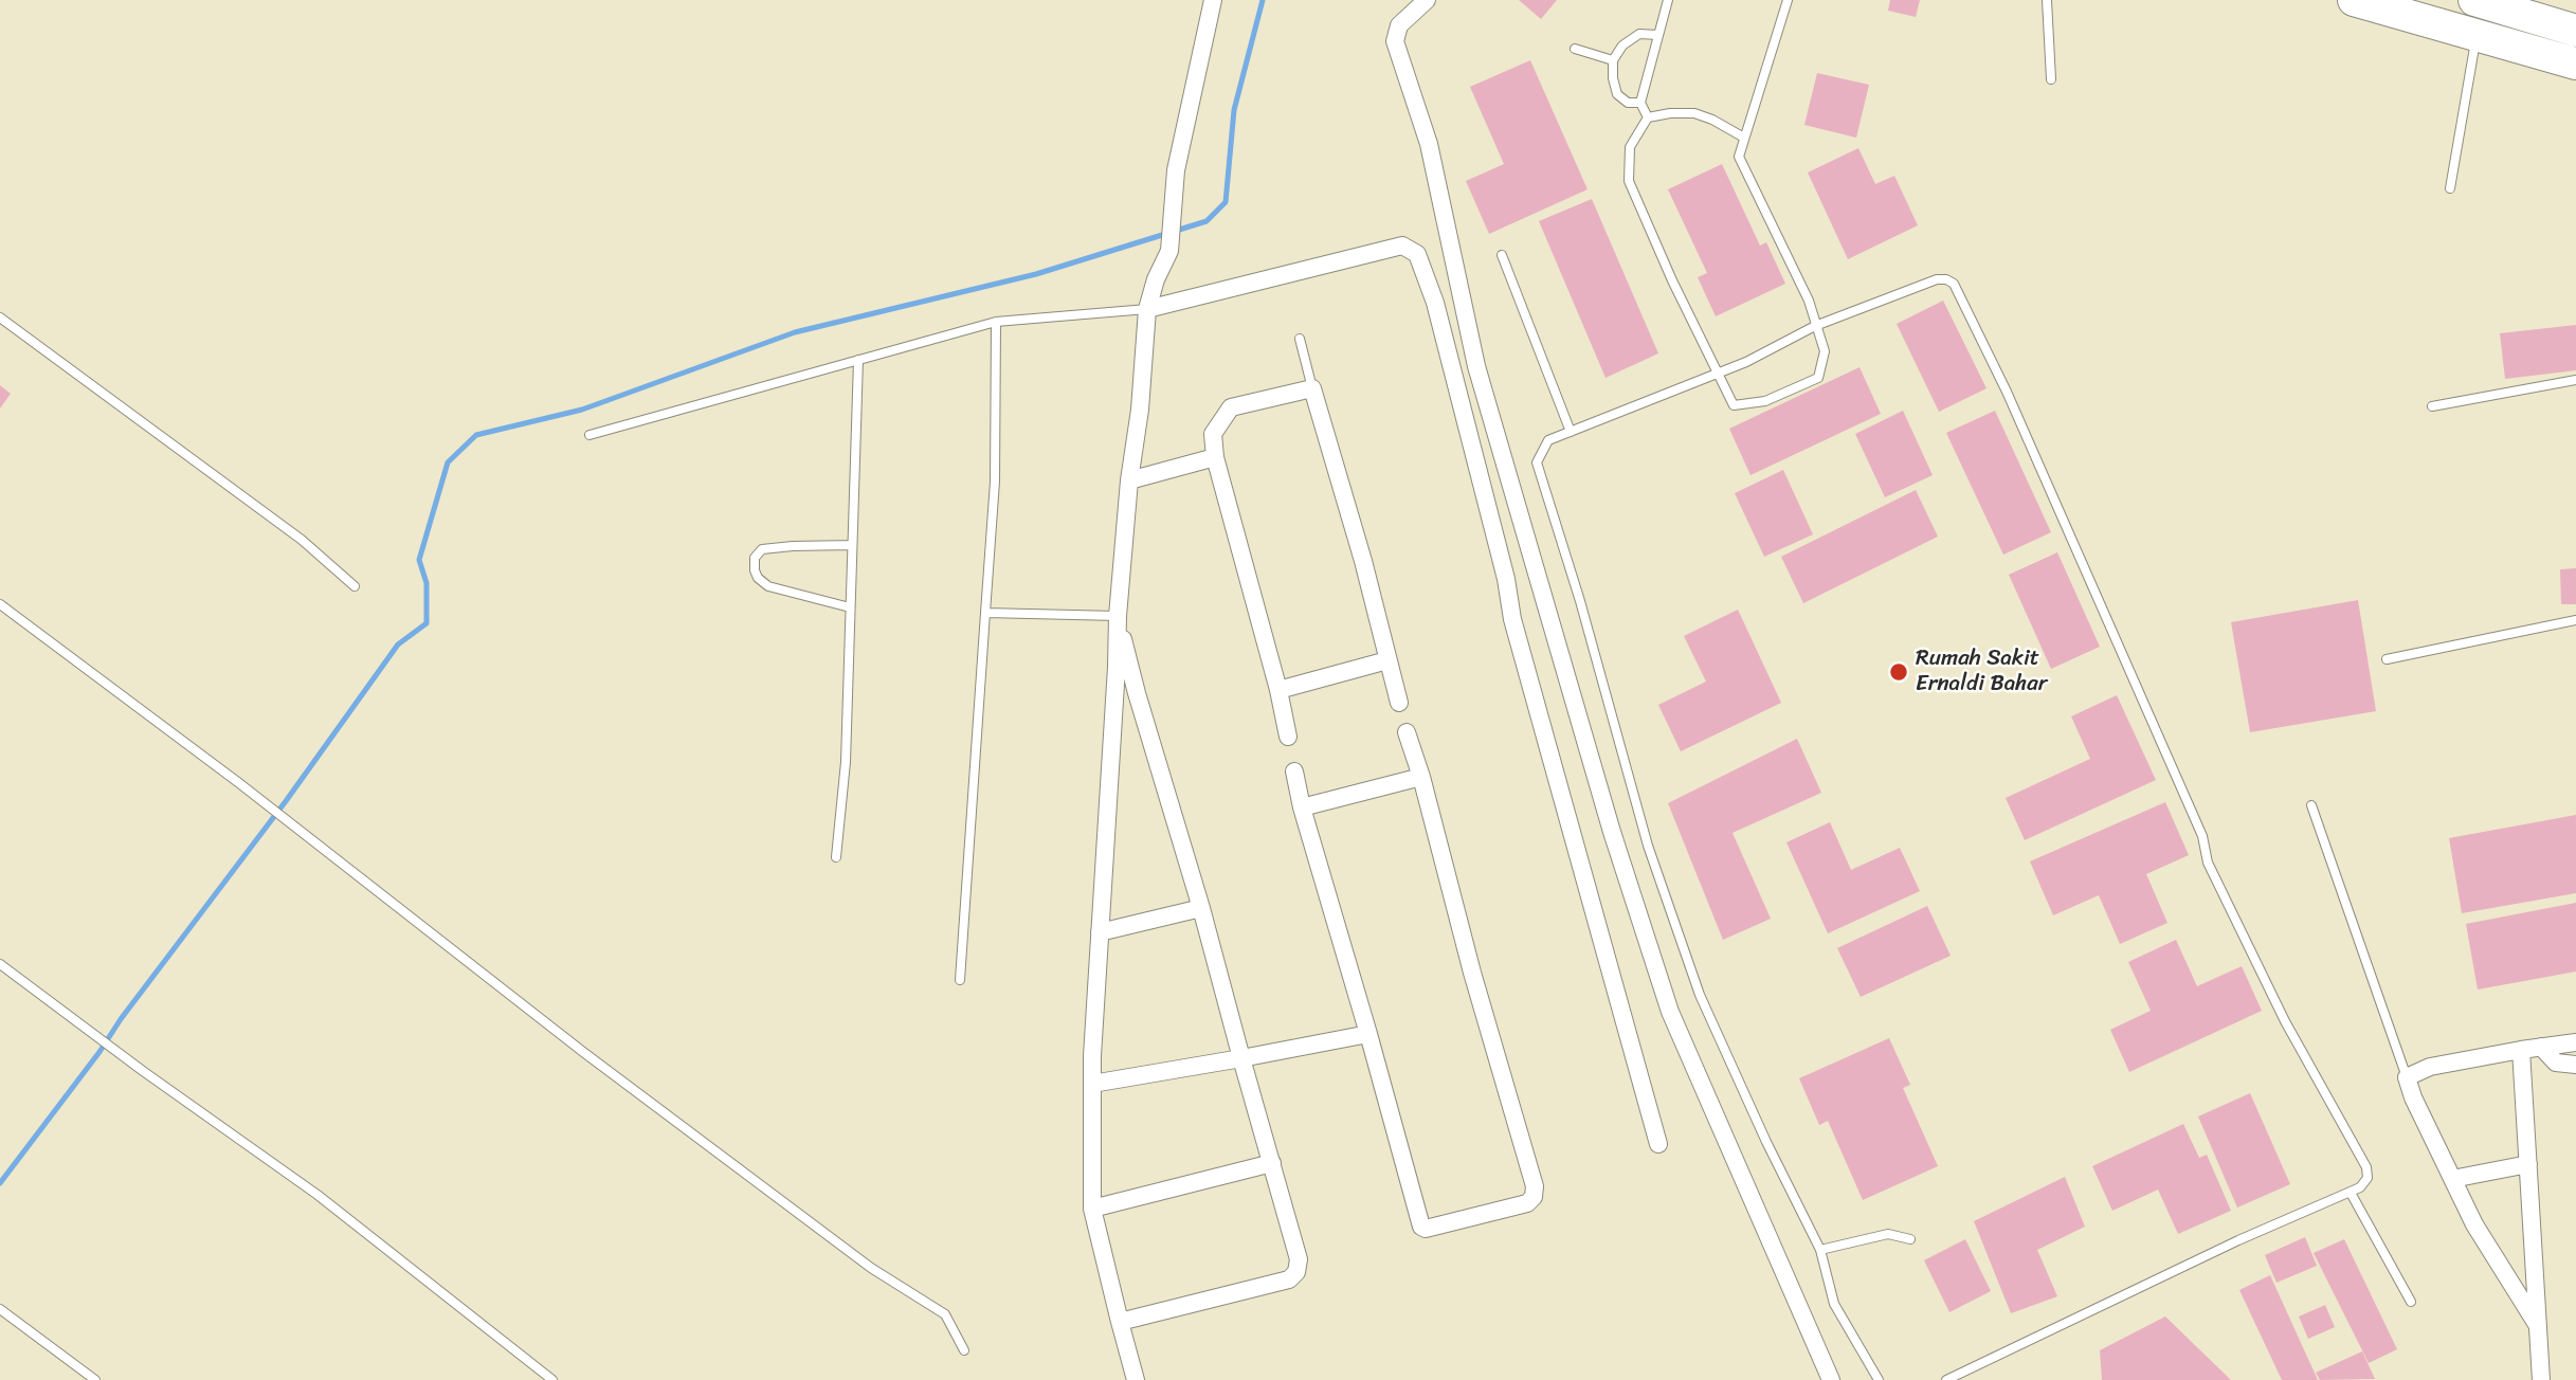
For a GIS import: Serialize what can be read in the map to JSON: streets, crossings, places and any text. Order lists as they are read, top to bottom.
{
  "places": ["Rumah Sakit Ernaldi Bahar"]
}
